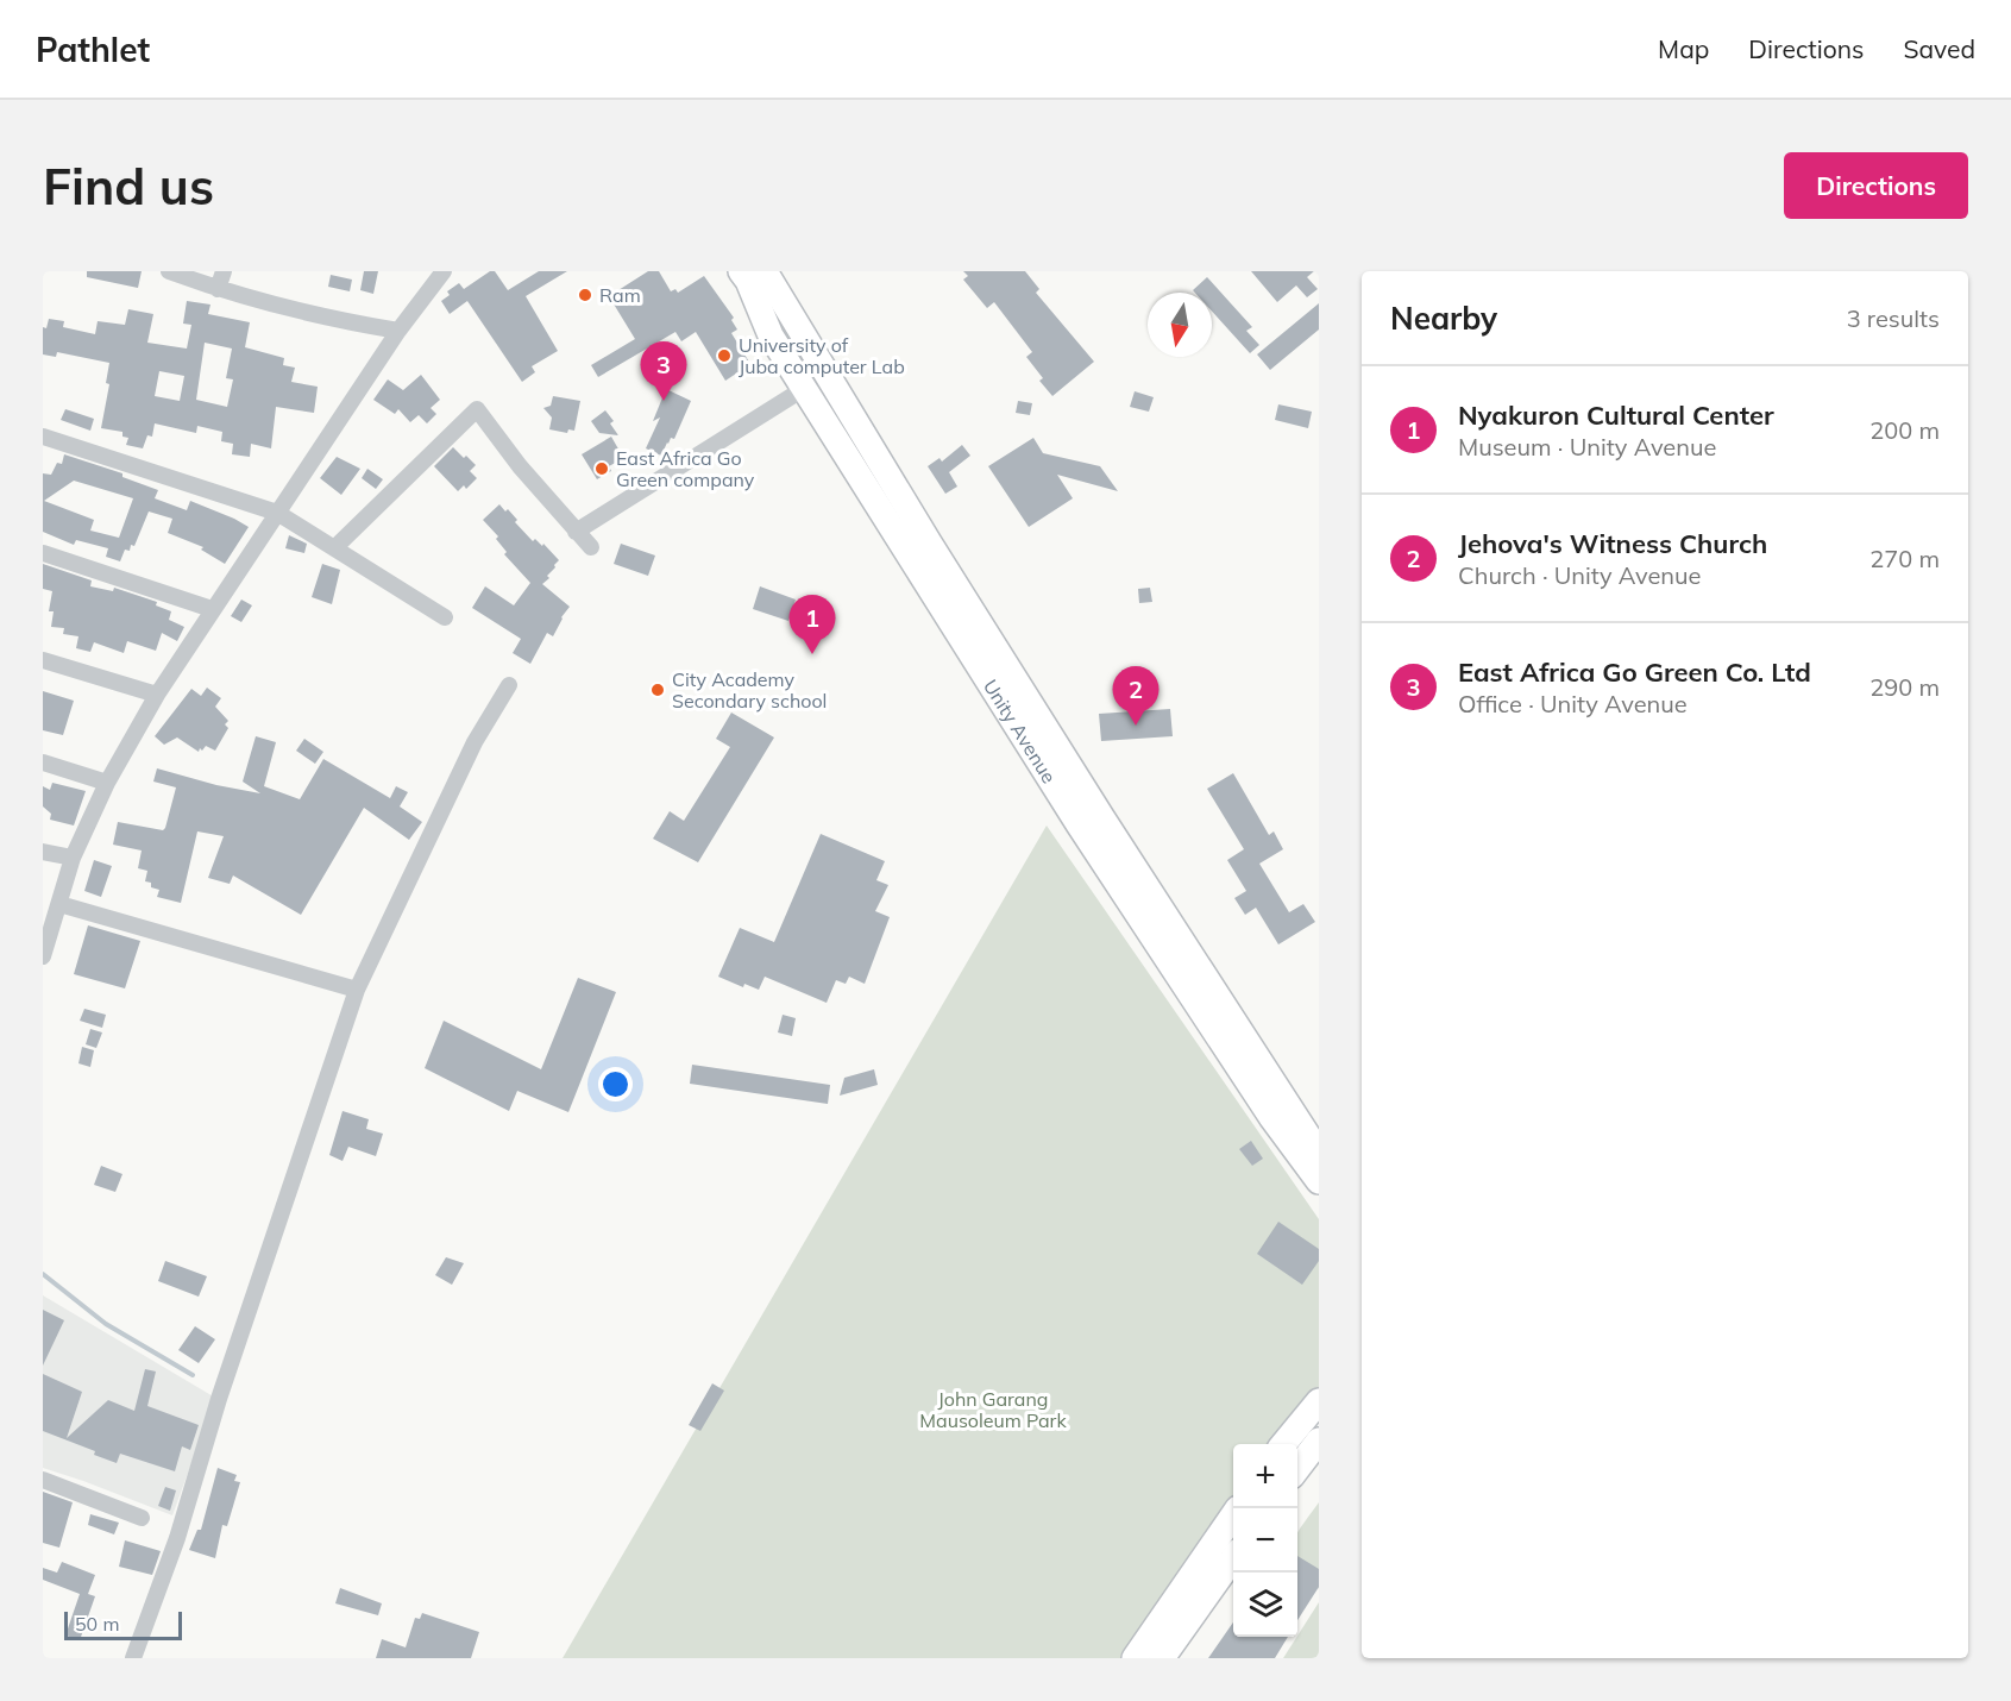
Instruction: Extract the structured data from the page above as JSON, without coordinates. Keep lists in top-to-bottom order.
{
  "streets": {
    "main road": ["Unity Avenue"]
  },
  "parks": ["John Garang Mausoleum Park"],
  "places": [
    "Ram",
    "University of Juba computer Lab",
    "East Africa Go Green company",
    "City Academy Secondary school"
  ],
  "scale_bar": "50 m",
  "north": "bottom",
  "page": {
    "header": "Pathlet",
    "nav": ["Map", "Directions", "Saved"],
    "buttons": "Directions",
    "title": "Find us",
    "heading": ["Nearby", "3 results"],
    "pins": ["3", "1", "2"],
    "list": [
      {
        "mark": "1",
        "name": "Nyakuron Cultural Center",
        "note": "Museum · Unity Avenue",
        "value": "200 m"
      },
      {
        "mark": "2",
        "name": "Jehova's Witness Church",
        "note": "Church · Unity Avenue",
        "value": "270 m"
      },
      {
        "mark": "3",
        "name": "East Africa Go Green Co. Ltd",
        "note": "Office · Unity Avenue",
        "value": "290 m"
      }
    ],
    "map_buttons": ["+", "−"],
    "scale": "50 m"
  }
}
